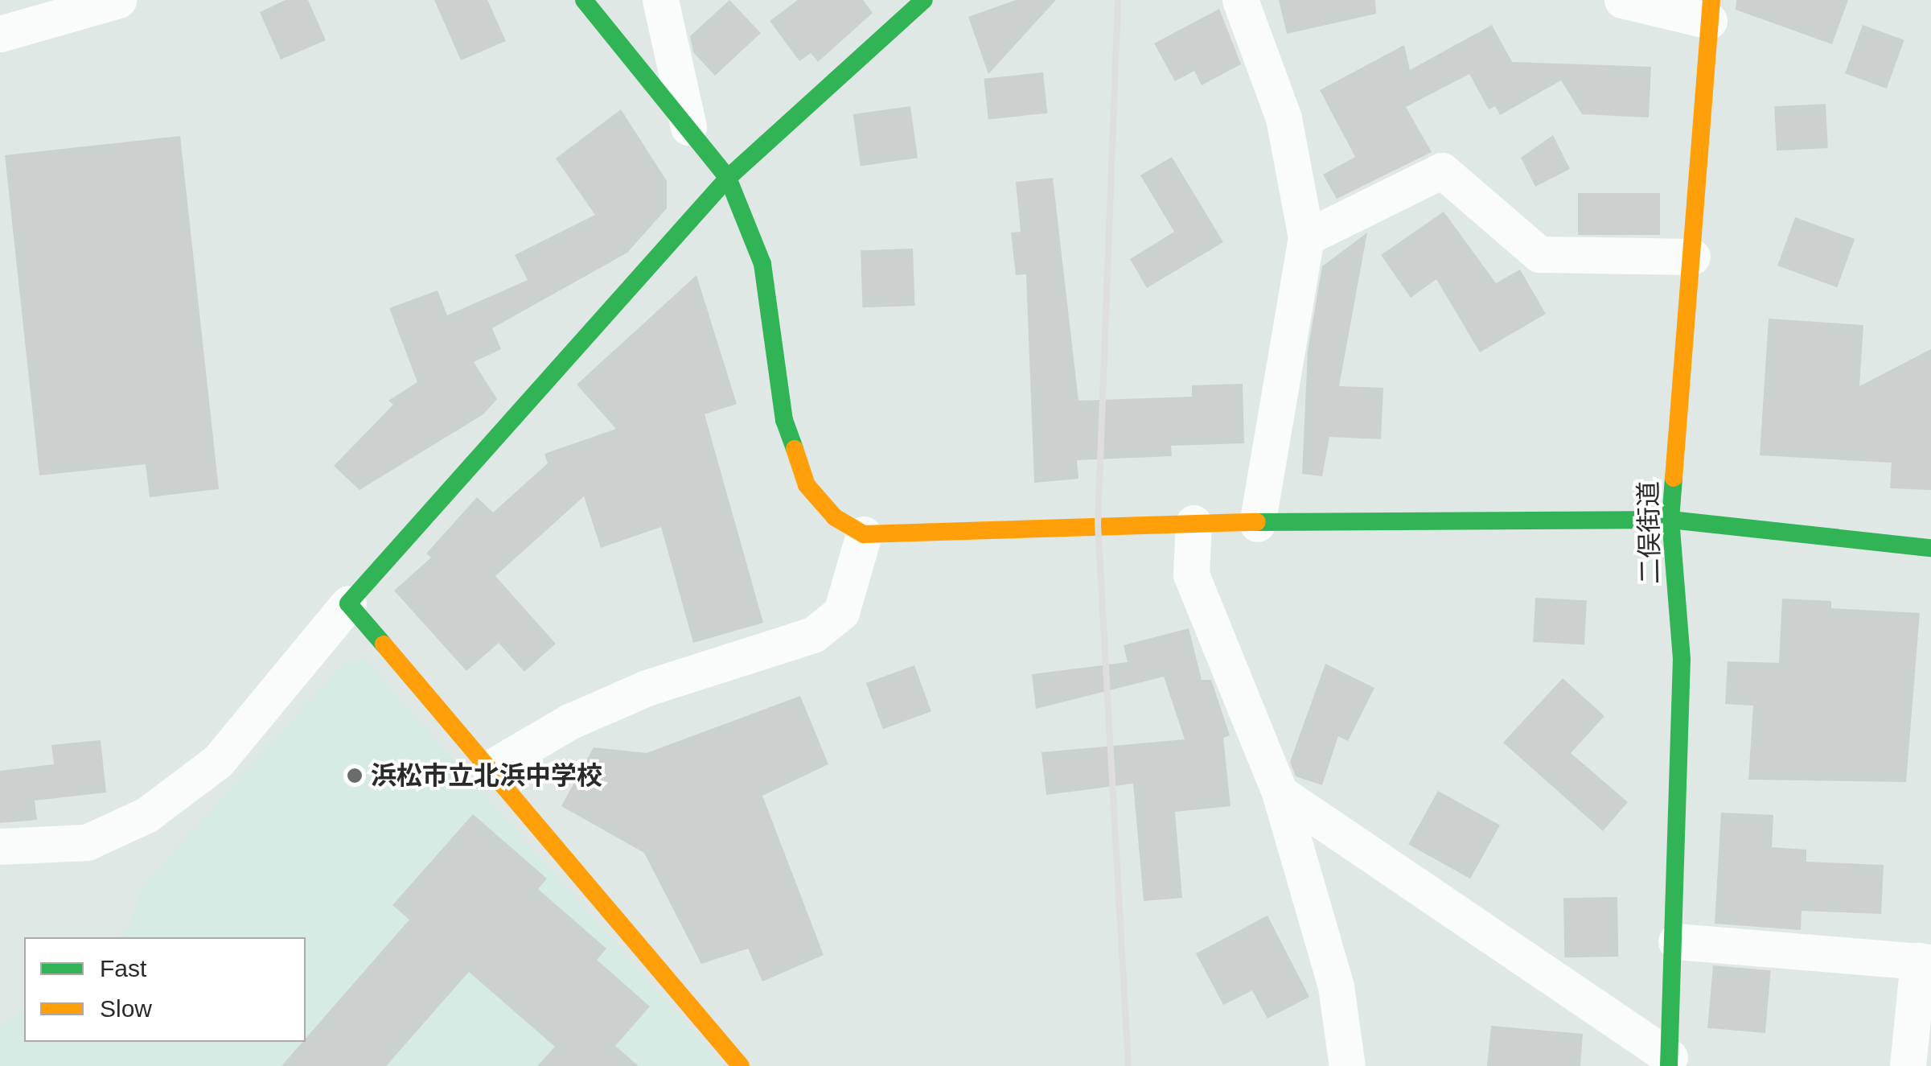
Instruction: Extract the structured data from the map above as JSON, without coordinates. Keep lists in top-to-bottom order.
{
  "streets": {
    "street": ["二俣街道"]
  },
  "places": ["浜松市立北浜中学校"],
  "legend": ["Fast", "Slow"]
}
